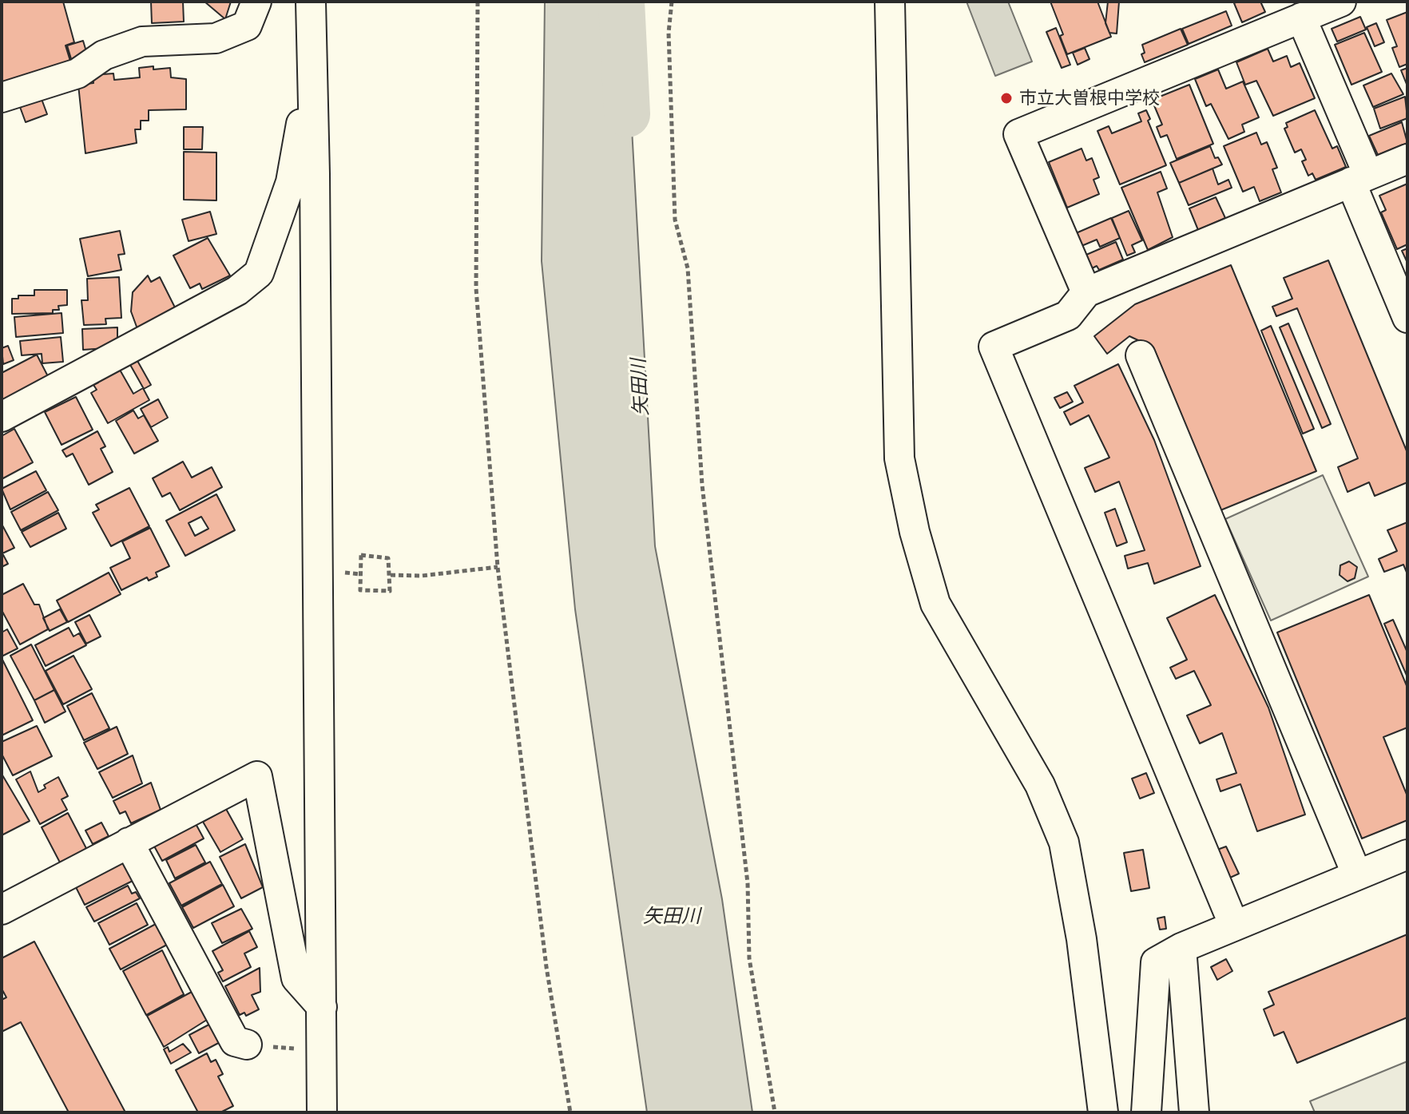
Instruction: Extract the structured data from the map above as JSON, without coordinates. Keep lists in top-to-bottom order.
{
  "water": ["矢田川"],
  "places": ["市立大曽根中学校"]
}
